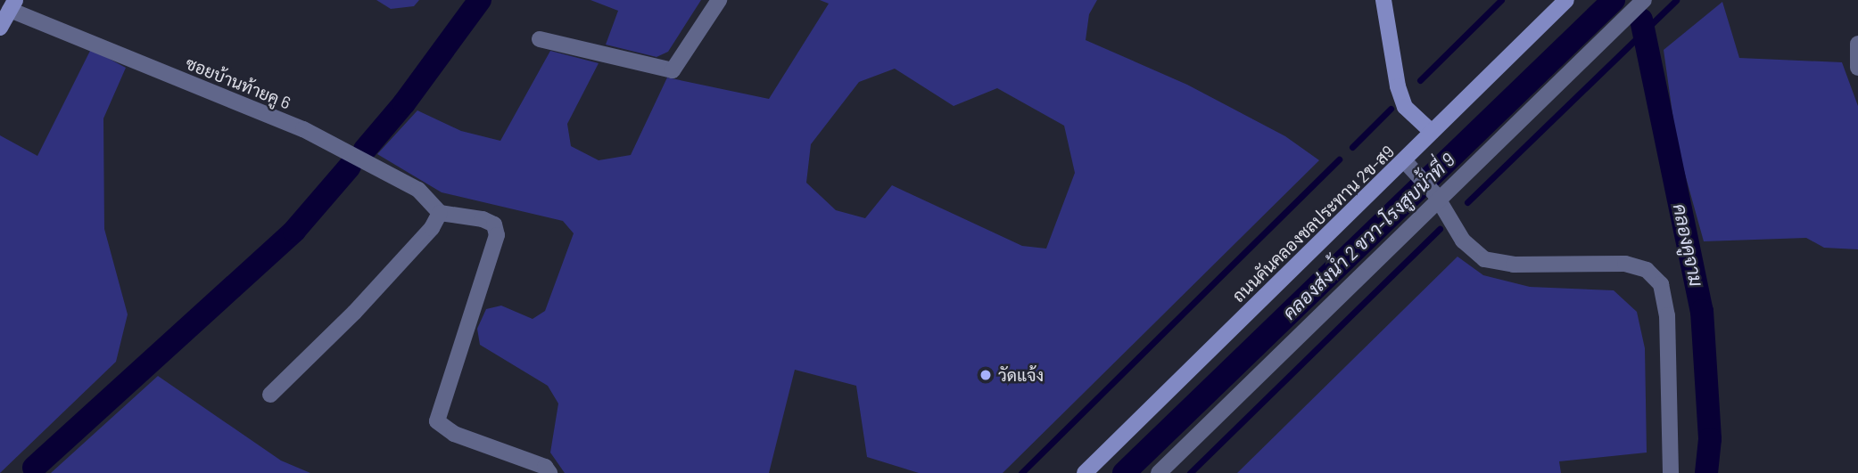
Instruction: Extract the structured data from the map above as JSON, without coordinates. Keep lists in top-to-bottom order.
{
  "streets": {
    "street": ["ซอยบ้านท้ายคู 6", "ถนนคันคลองชลประทาน 2ข-ส9"]
  },
  "water": ["คลองส่งน้ำ 2 ขวา-โรงสูบน้ำที่ 9", "คลองคูจาม"],
  "places": ["วัดแจ้ง"]
}
